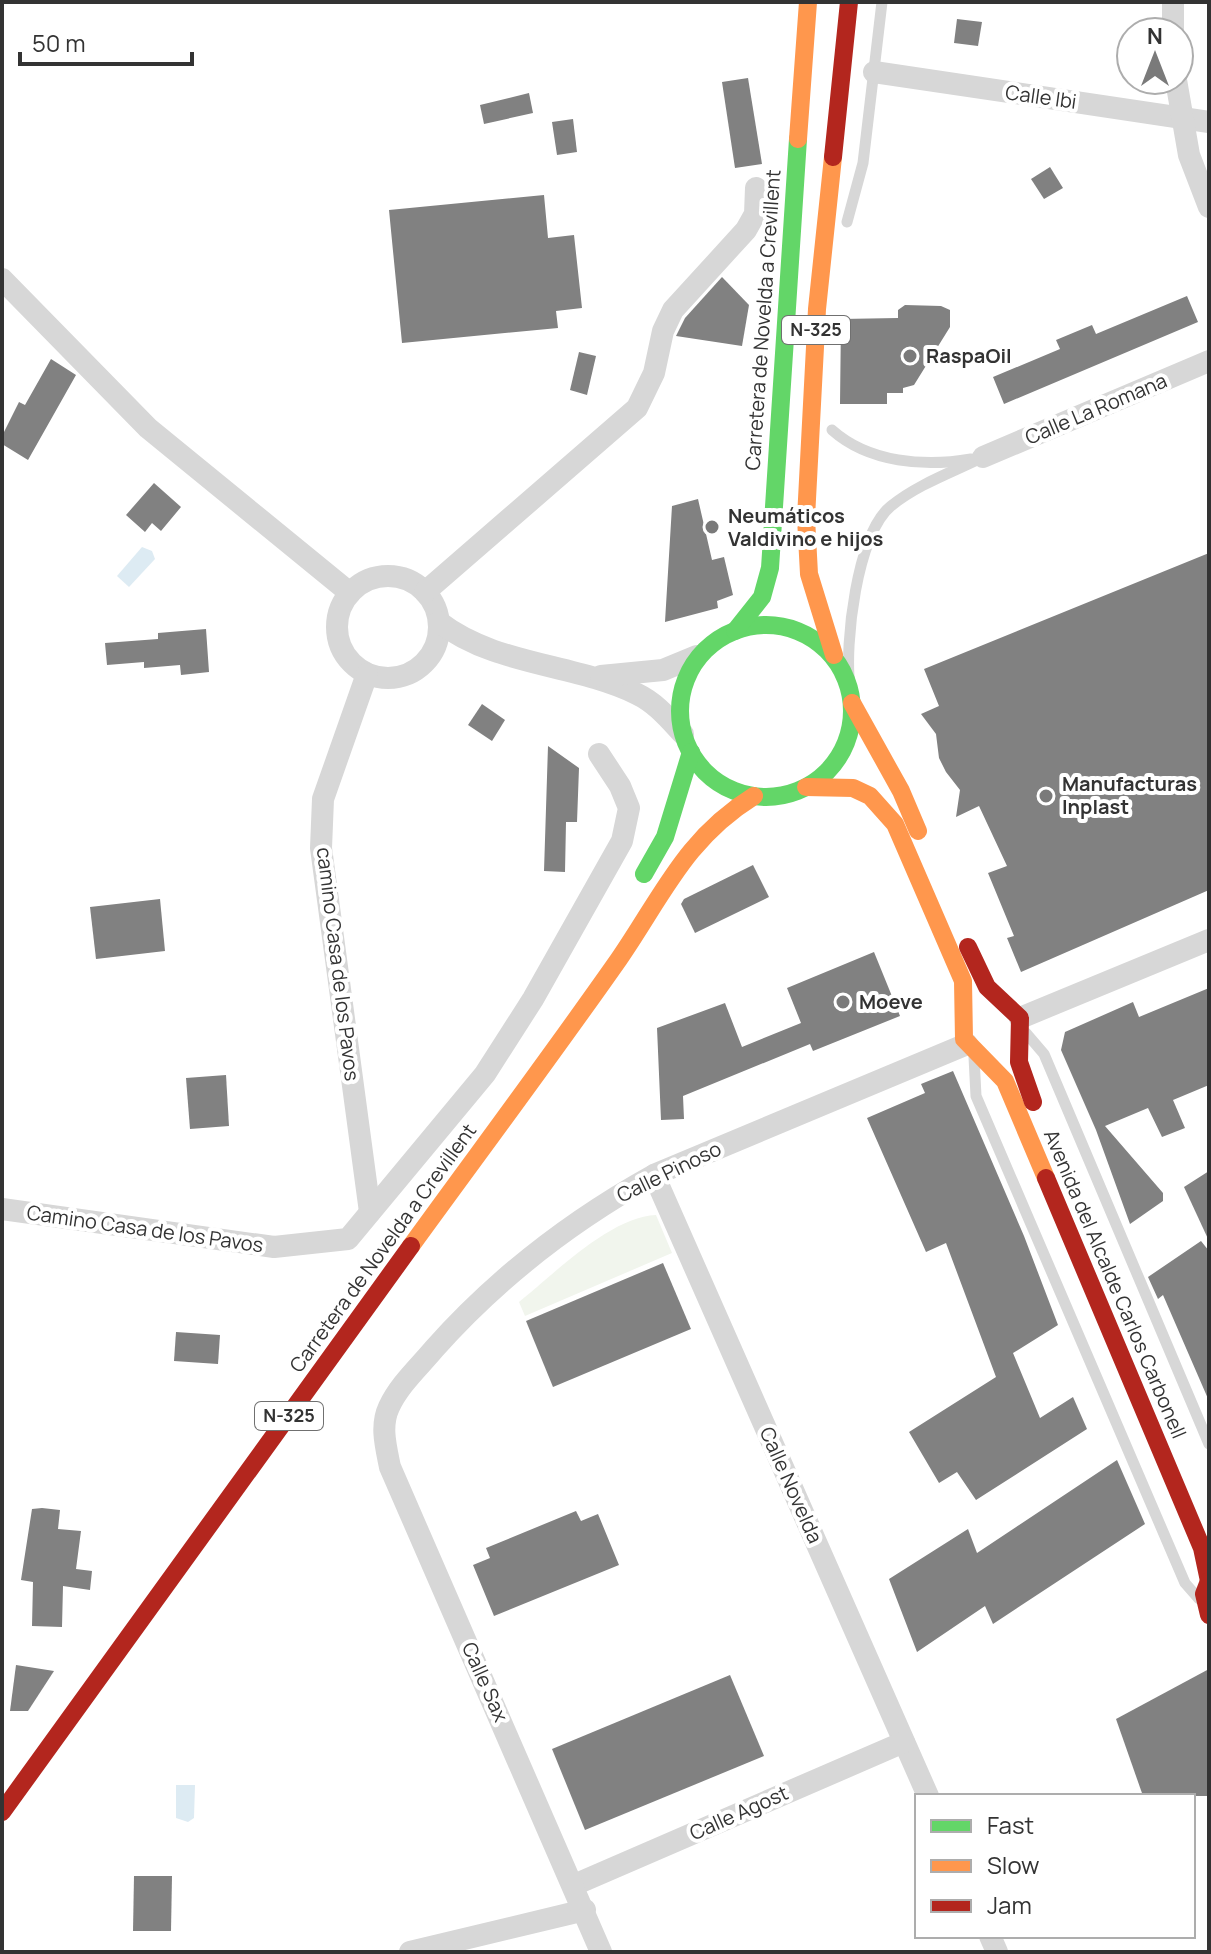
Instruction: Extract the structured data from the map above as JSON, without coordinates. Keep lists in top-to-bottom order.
{
  "streets": {
    "main road": ["Carretera de Novelda a Crevillent", "N-325", "Avenida del Alcalde Carlos Carbonell"],
    "street": [
      "Calle Ibi",
      "Calle La Romana",
      "camino Casa de los Pavos",
      "Calle Pinoso",
      "Camino Casa de los Pavos",
      "Calle Novelda",
      "Calle Sax",
      "Calle Agost"
    ]
  },
  "crossings": [
    ["Carretera de Novelda a Crevillent", "N-325"],
    ["camino Casa de los Pavos", "Camino Casa de los Pavos"],
    ["Calle Pinoso", "Avenida del Alcalde Carlos Carbonell"],
    ["Calle Pinoso", "Calle Novelda"],
    ["Calle Pinoso", "Calle Sax"],
    ["Calle Novelda", "Calle Agost"],
    ["Calle Sax", "Calle Agost"]
  ],
  "places": [
    "RaspaOil",
    "Neumáticos Valdivino e hijos",
    "Manufacturas Inplast",
    "Moeve"
  ],
  "legend": ["Fast", "Slow", "Jam"],
  "scale_bar": "50 m",
  "north": "top"
}
